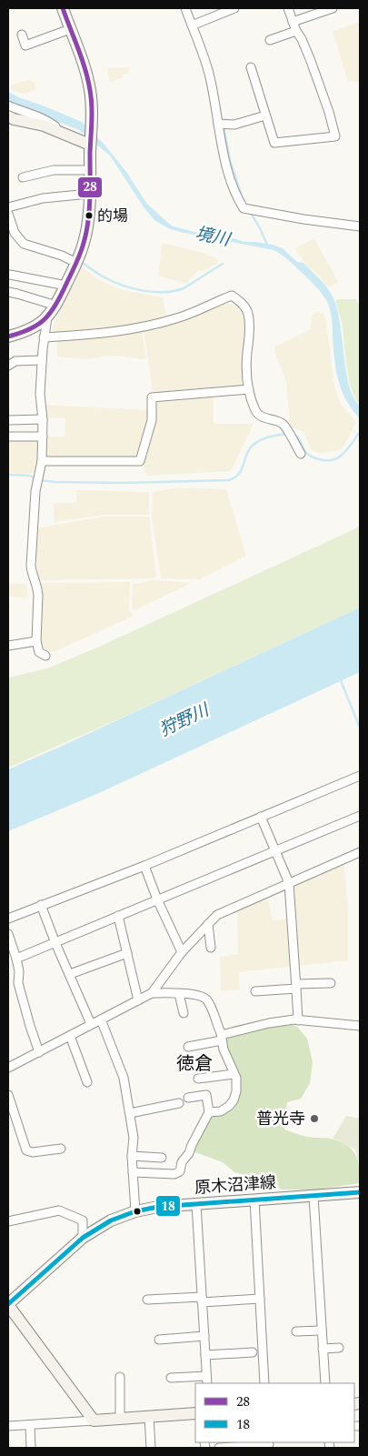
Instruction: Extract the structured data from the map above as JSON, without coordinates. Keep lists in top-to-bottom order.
{
  "streets": {
    "main road": ["原木沼津線"]
  },
  "districts": ["徳倉"],
  "water": ["境川", "狩野川"],
  "places": ["的場", "普光寺"],
  "lines": ["transit line 28", "transit line 18"],
  "legend": ["28", "18"]
}
